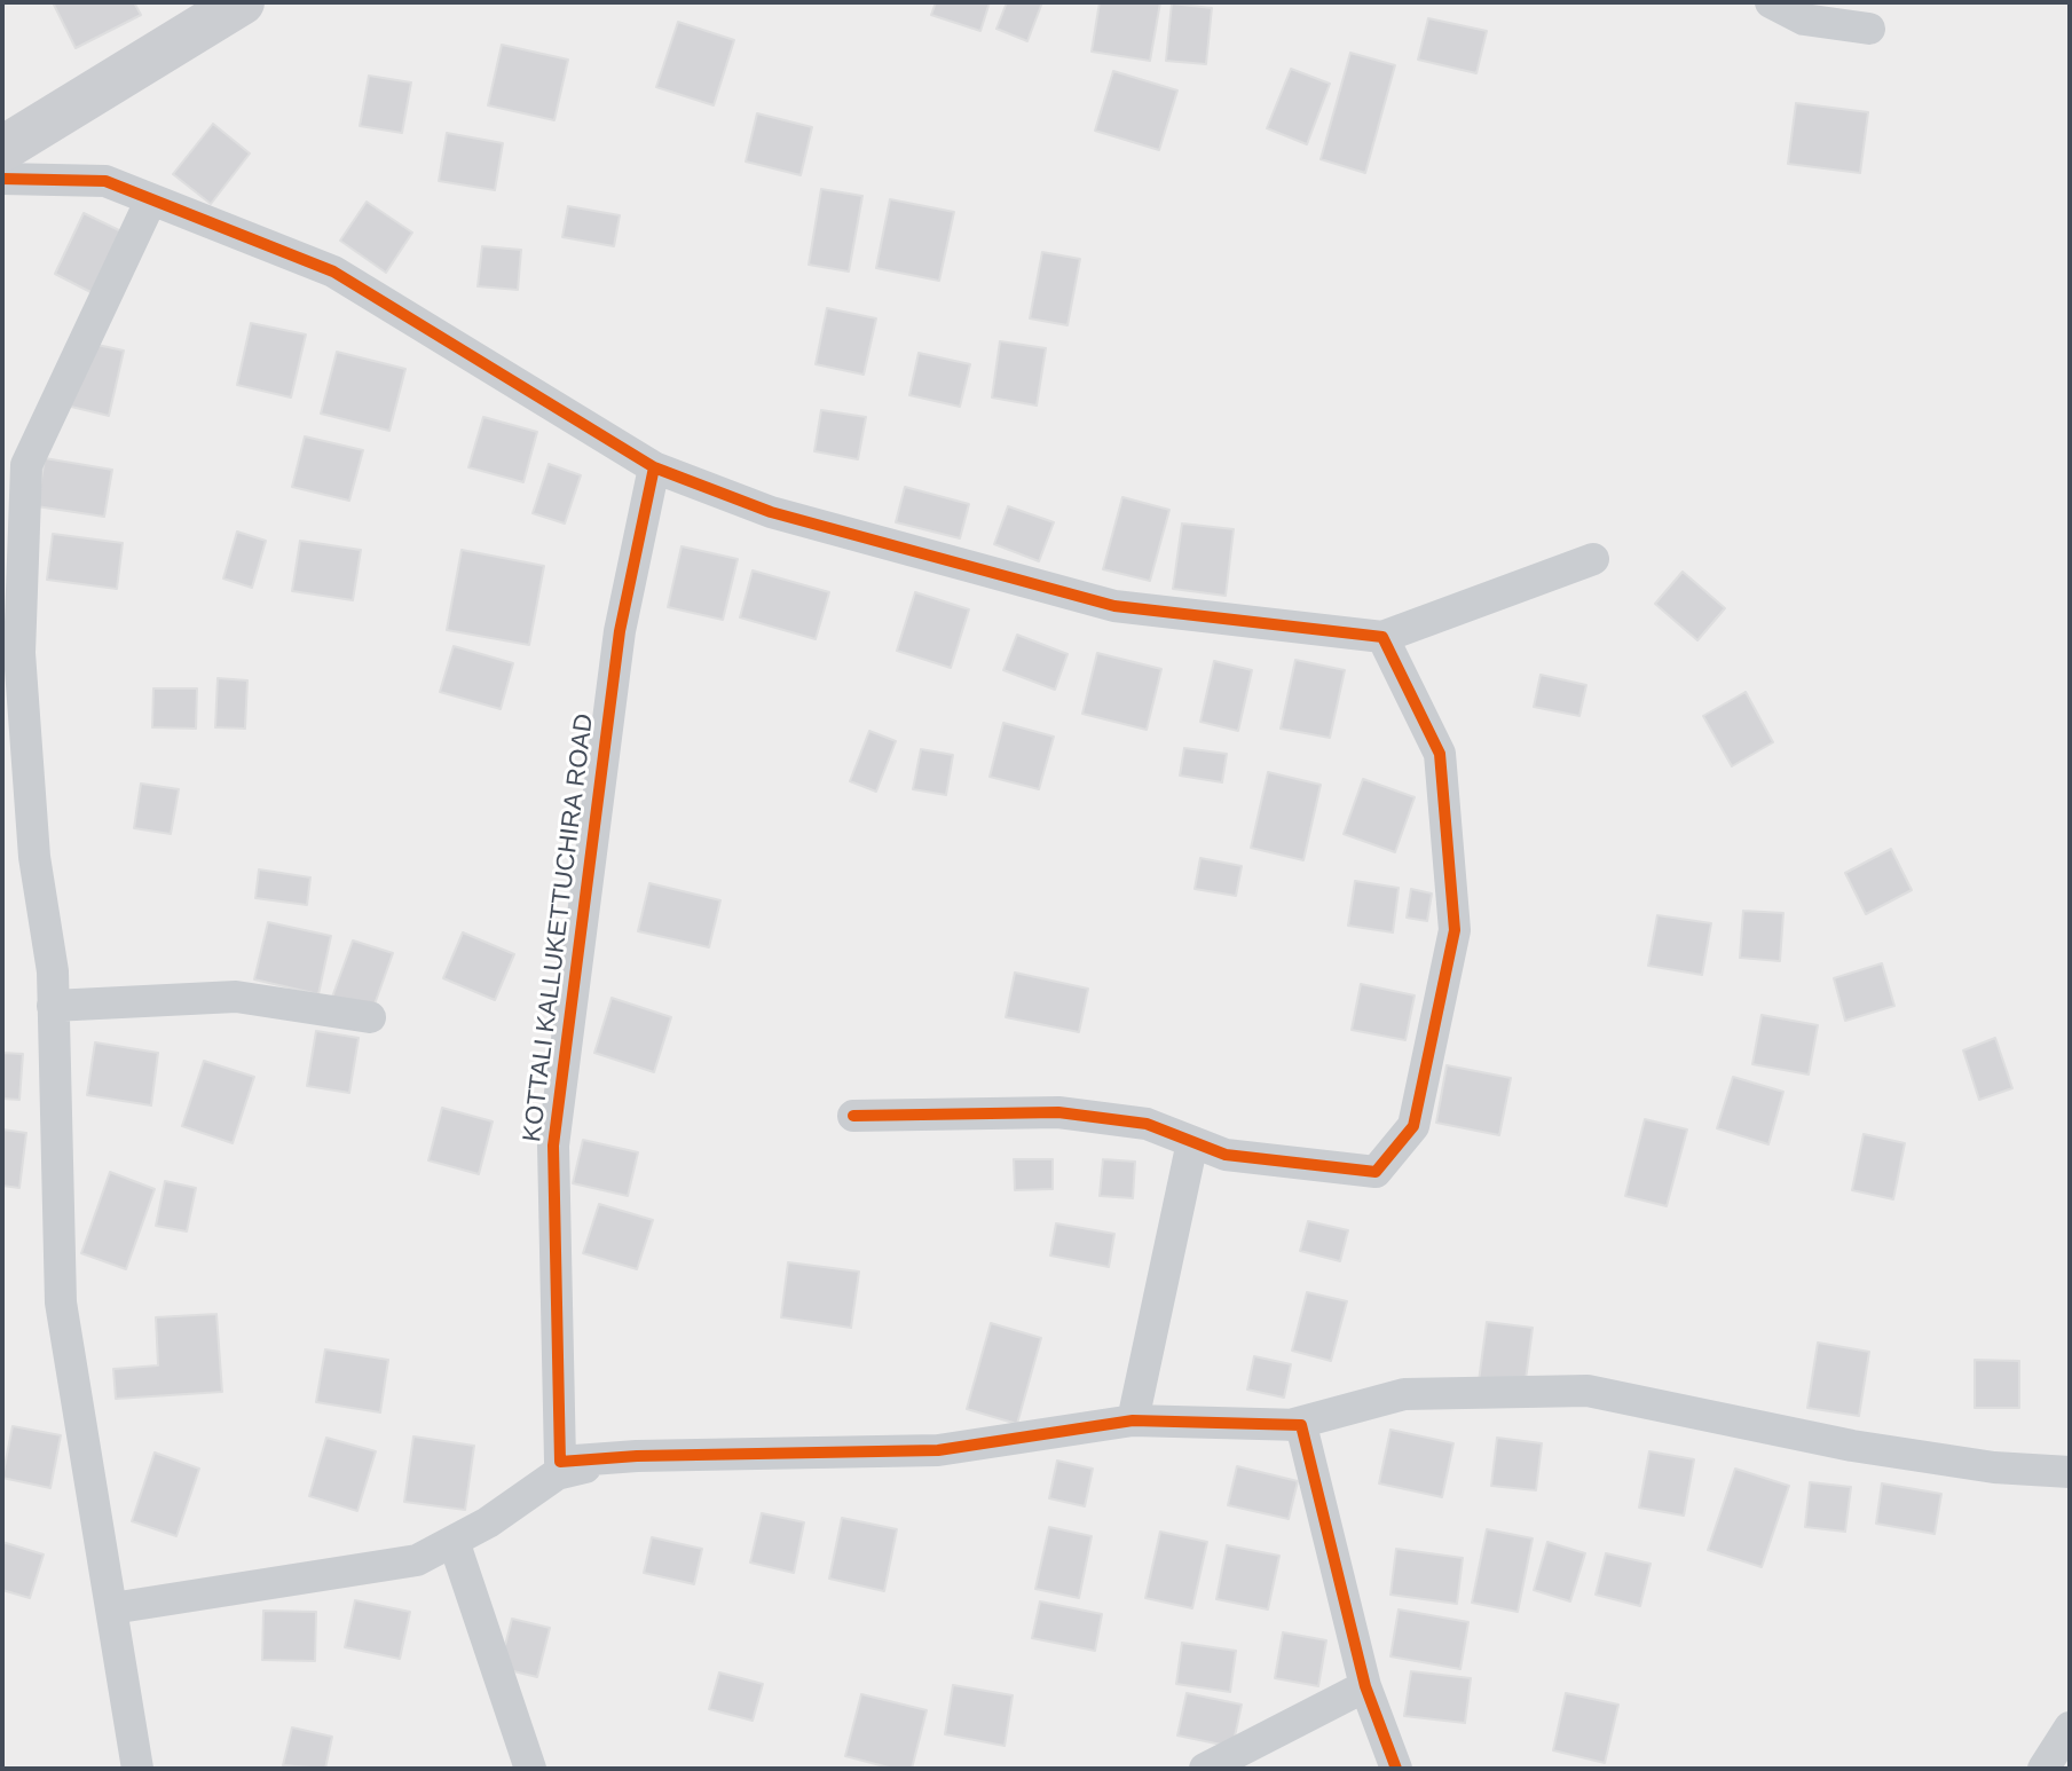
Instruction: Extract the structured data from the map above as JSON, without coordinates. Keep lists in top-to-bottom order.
{
  "streets": {
    "street": ["KOTTALI KALLUKETTUCHIRA ROAD"]
  }
}
